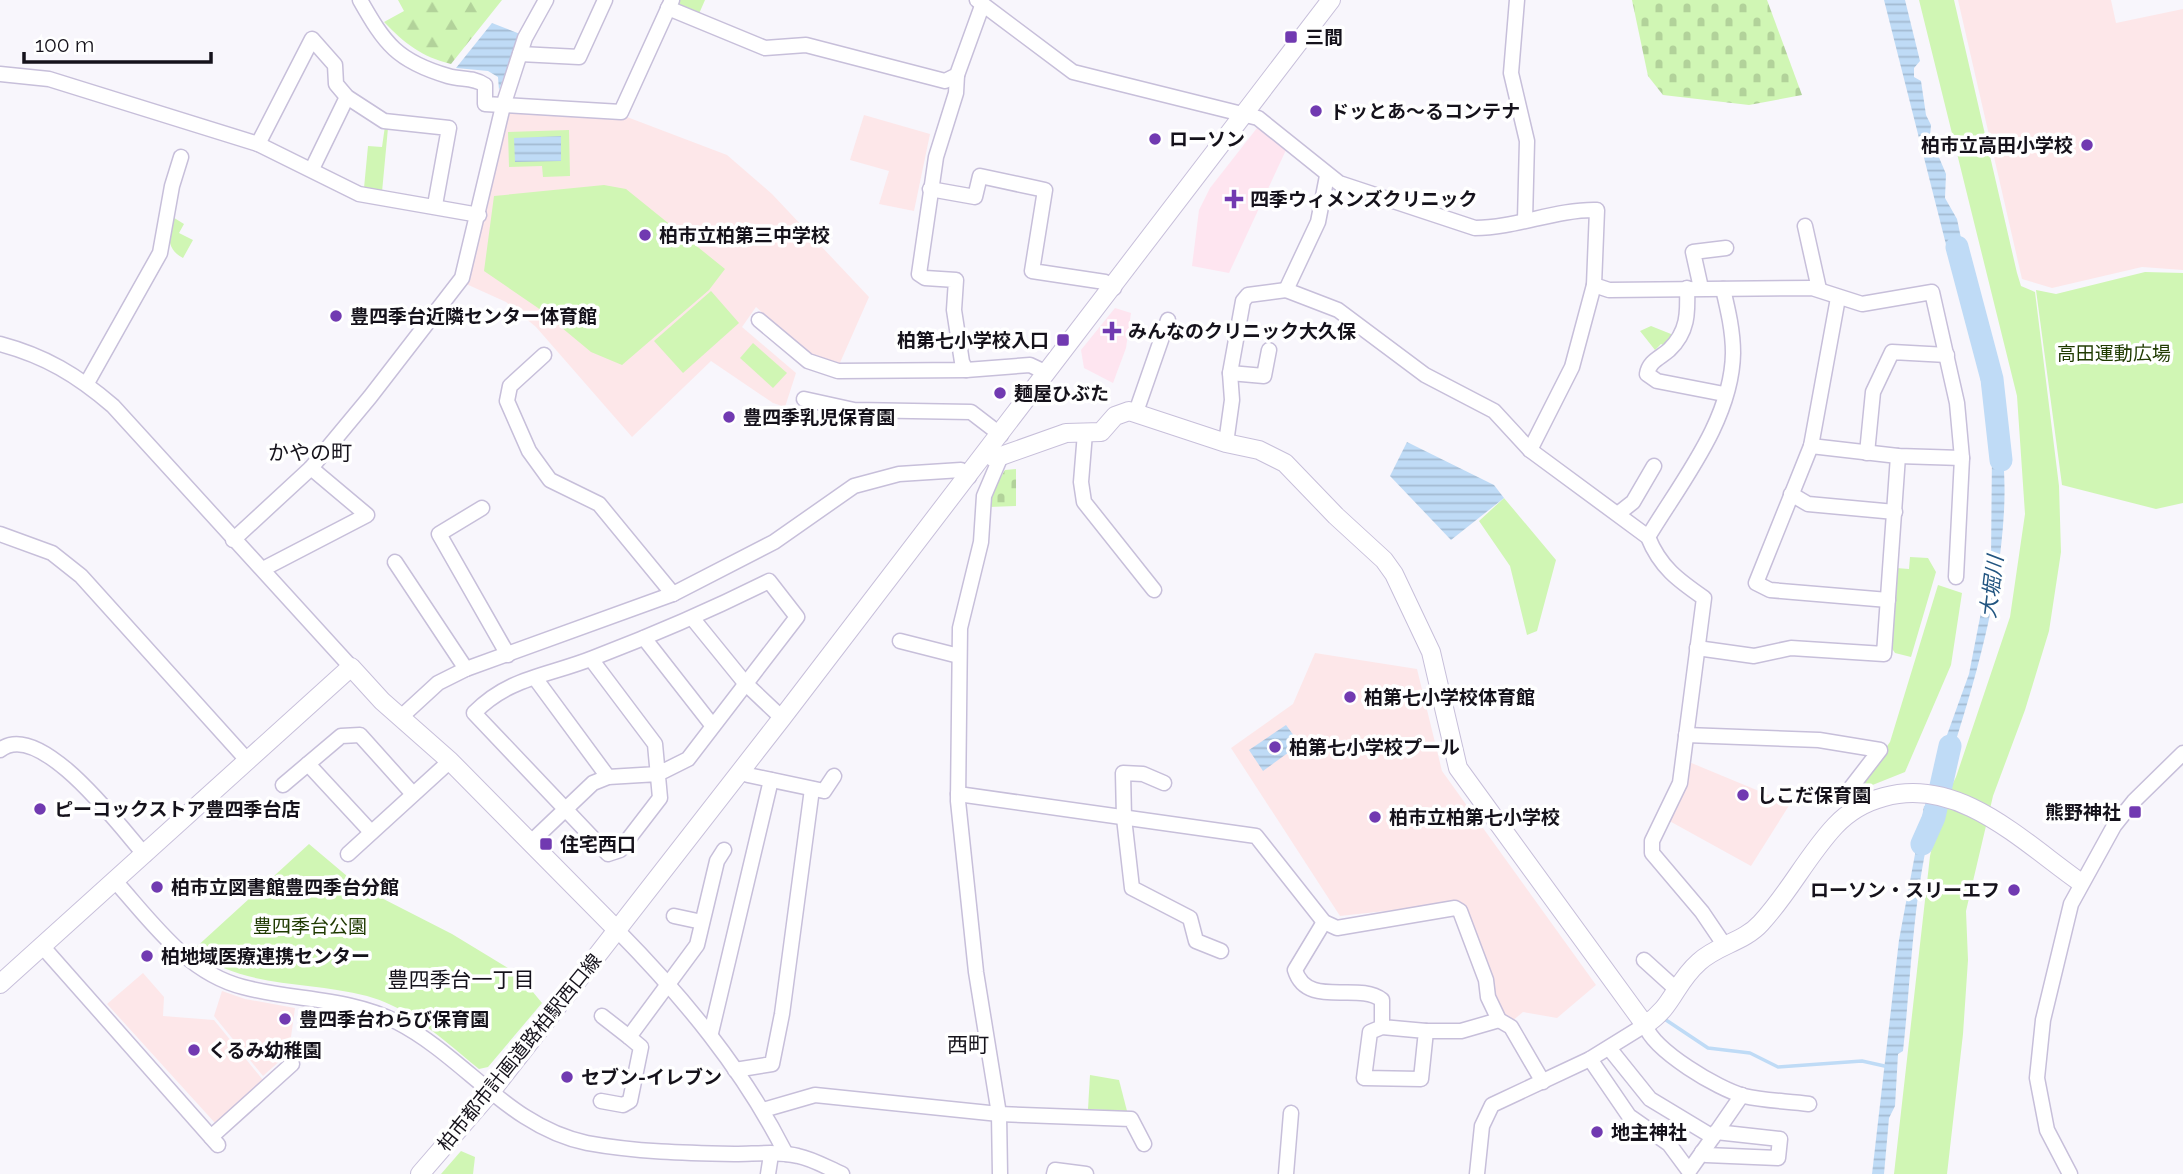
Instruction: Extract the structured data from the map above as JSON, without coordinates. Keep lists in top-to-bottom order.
{
  "streets": {
    "street": ["柏市都市計画道路柏駅西口線"]
  },
  "districts": ["かやの町", "豊四季台一丁目", "西町"],
  "water": ["大堀川"],
  "parks": ["高田運動広場", "豊四季台公園"],
  "places": {
    "transit": [
      "三間",
      "柏第七小学校入口",
      "熊野神社",
      "住宅西口"
    ],
    "other": [
      "ドッとあ〜るコンテナ",
      "ローソン",
      "柏市立高田小学校",
      "柏市立柏第三中学校",
      "豊四季台近隣センター体育館",
      "麺屋ひぶた",
      "豊四季乳児保育園",
      "柏第七小学校体育館",
      "柏第七小学校プール",
      "しこだ保育園",
      "ピーコックストア豊四季台店",
      "柏市立柏第七小学校",
      "柏市立図書館豊四季台分館",
      "ローソン・スリーエフ",
      "柏地域医療連携センター",
      "豊四季台わらび保育園",
      "くるみ幼稚園",
      "セブン-イレブン",
      "地主神社"
    ],
    "health": ["四季ウィメンズクリニック", "みんなのクリニック大久保"]
  },
  "scale_bar": "100 m"
}
